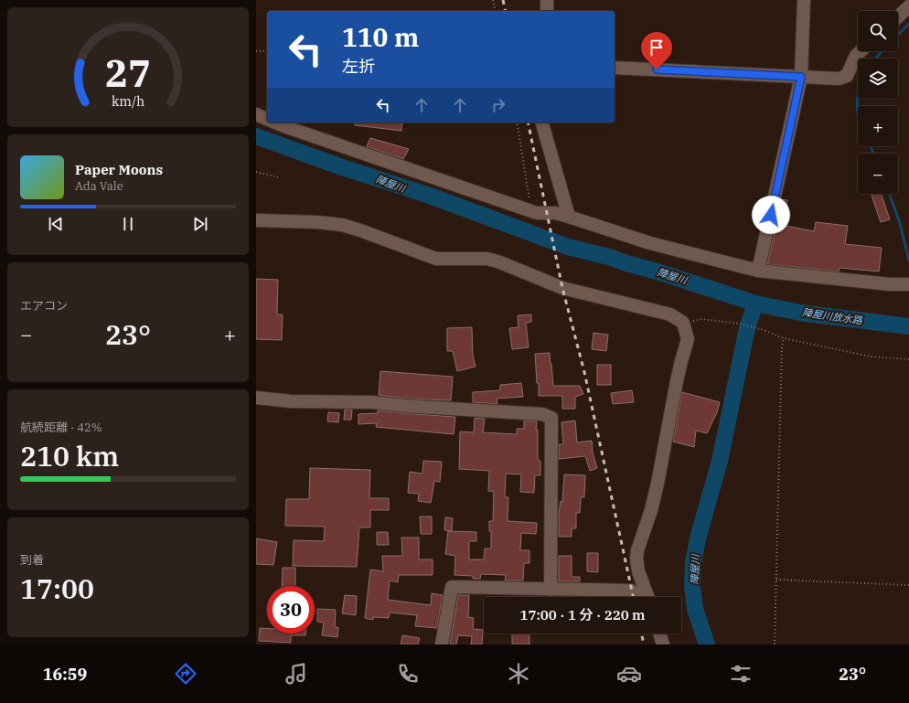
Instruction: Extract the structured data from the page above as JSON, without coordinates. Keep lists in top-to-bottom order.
{
  "water": ["陣屋川", "陣屋川放水路"],
  "page": {
    "map_buttons": ["+", "−"],
    "turn": ["110 m", "左折"],
    "song": ["Paper Moons", "Ada Vale"],
    "tile": [
      "エアコン",
      ["航続距離 · 42%", "210 km"],
      ["到着", "17:00"]
    ],
    "heat": ["−", "23°", "+"],
    "limit": "30",
    "trip": "17:00 · 1 分 · 220 m",
    "tabs": ["16:59", "23°"],
    "gauge": ["27", "km/h"]
  }
}
